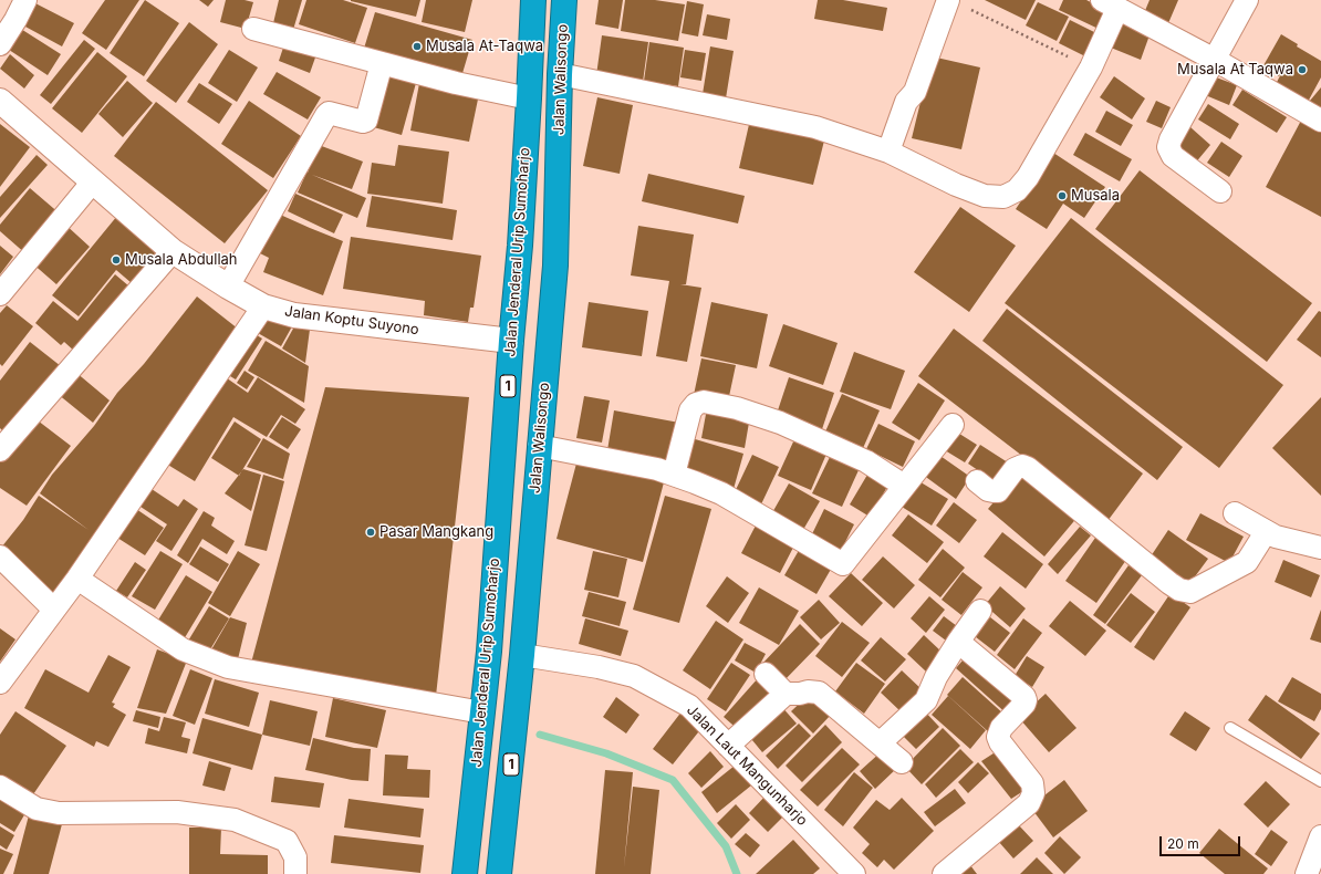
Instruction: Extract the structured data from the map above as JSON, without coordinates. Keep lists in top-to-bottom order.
{
  "streets": {
    "highway": ["Jalan Walisongo", "Jalan Jenderal Urip Sumoharjo", "1"],
    "main road": ["Jalan Koptu Suyono"],
    "street": ["Jalan Laut Mangunharjo"]
  },
  "crossings": [
    ["Jalan Walisongo", "Jalan Laut Mangunharjo"],
    ["Jalan Jenderal Urip Sumoharjo", "Jalan Koptu Suyono"]
  ],
  "places": [
    "Musala At-Taqwa",
    "Musala At Taqwa",
    "Musala",
    "Musala Abdullah",
    "Pasar Mangkang"
  ],
  "scale_bar": "20 m"
}
